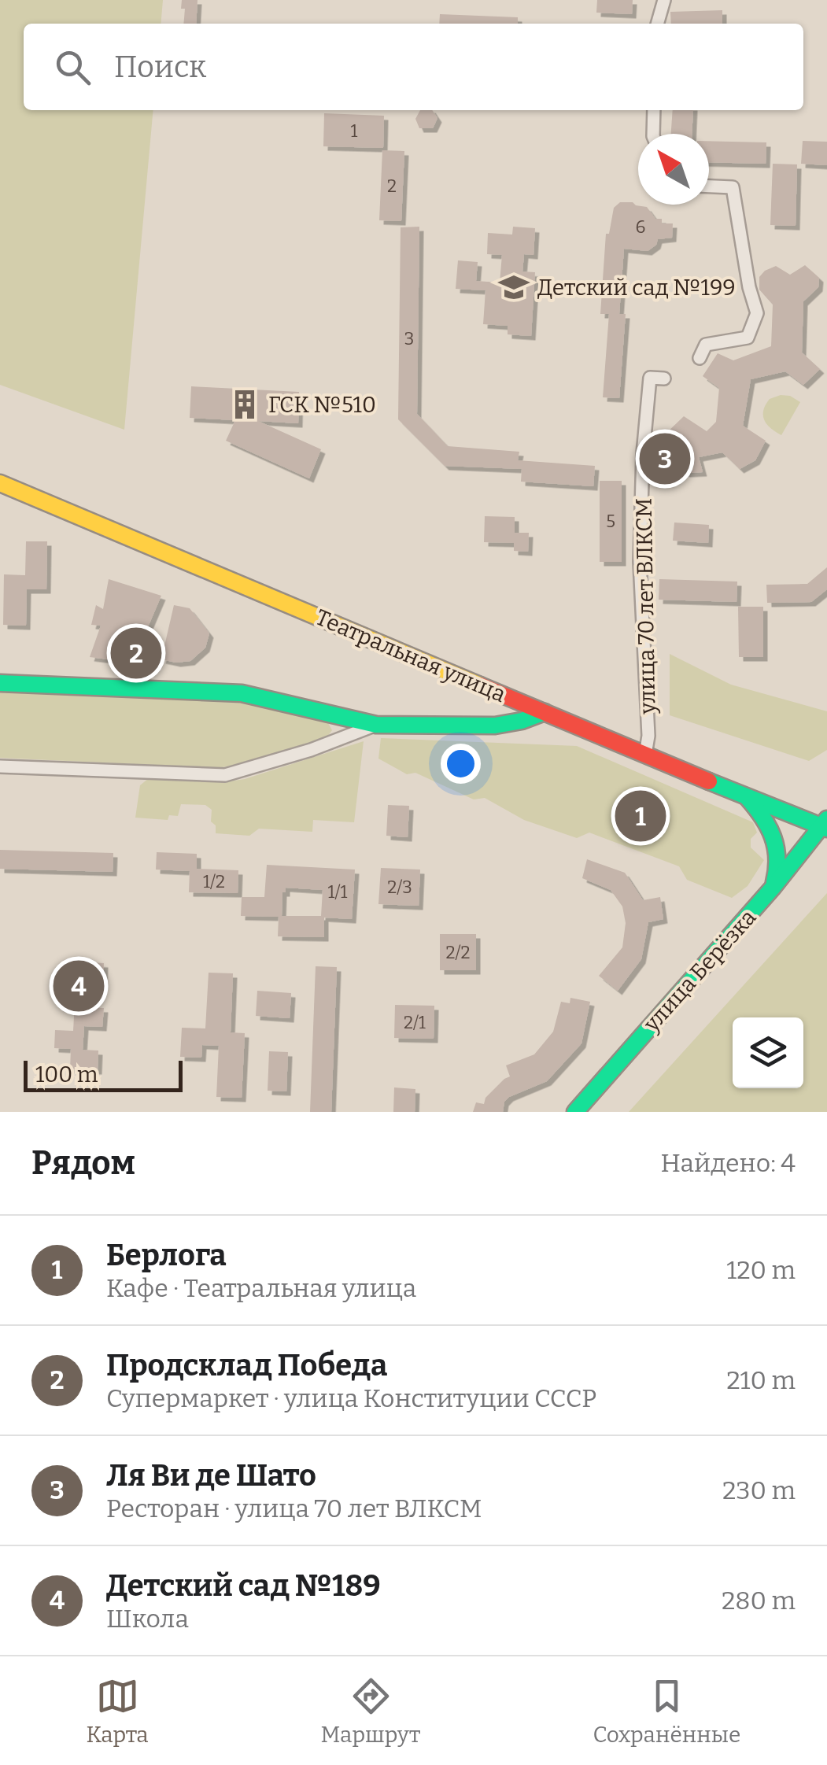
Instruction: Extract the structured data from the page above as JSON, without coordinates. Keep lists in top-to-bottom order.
{
  "streets": {
    "main road": ["Театральная улица", "улица Берёзка"],
    "street": ["улица 70 лет ВЛКСМ"]
  },
  "crossings": [
    ["улица 70 лет ВЛКСМ", "Театральная улица"],
    ["Театральная улица", "улица Берёзка"]
  ],
  "places": {
    "school or university": ["Детский сад №199"],
    "building": ["ГСК №510"]
  },
  "house_numbers": [
    "1",
    "2",
    "6",
    "3",
    "5",
    "1/2",
    "2/3",
    "1/1",
    "2/2",
    "2/1"
  ],
  "scale_bar": "100 m",
  "north": "top left",
  "page": {
    "search": "Поиск",
    "pins": [
      "3",
      "2",
      "1",
      "4"
    ],
    "scale": "100 m",
    "heading": ["Рядом", "Найдено: 4"],
    "list": [
      {
        "mark": "1",
        "name": "Берлога",
        "note": "Кафе · Театральная улица",
        "value": "120 m"
      },
      {
        "mark": "2",
        "name": "Продсклад Победа",
        "note": "Супермаркет · улица Конституции СССР",
        "value": "210 m"
      },
      {
        "mark": "3",
        "name": "Ля Ви де Шато",
        "note": "Ресторан · улица 70 лет ВЛКСМ",
        "value": "230 m"
      },
      {
        "mark": "4",
        "name": "Детский сад №189",
        "note": "Школа",
        "value": "280 m"
      }
    ],
    "nav": ["Карта", "Маршрут", "Сохранённые"]
  }
}
